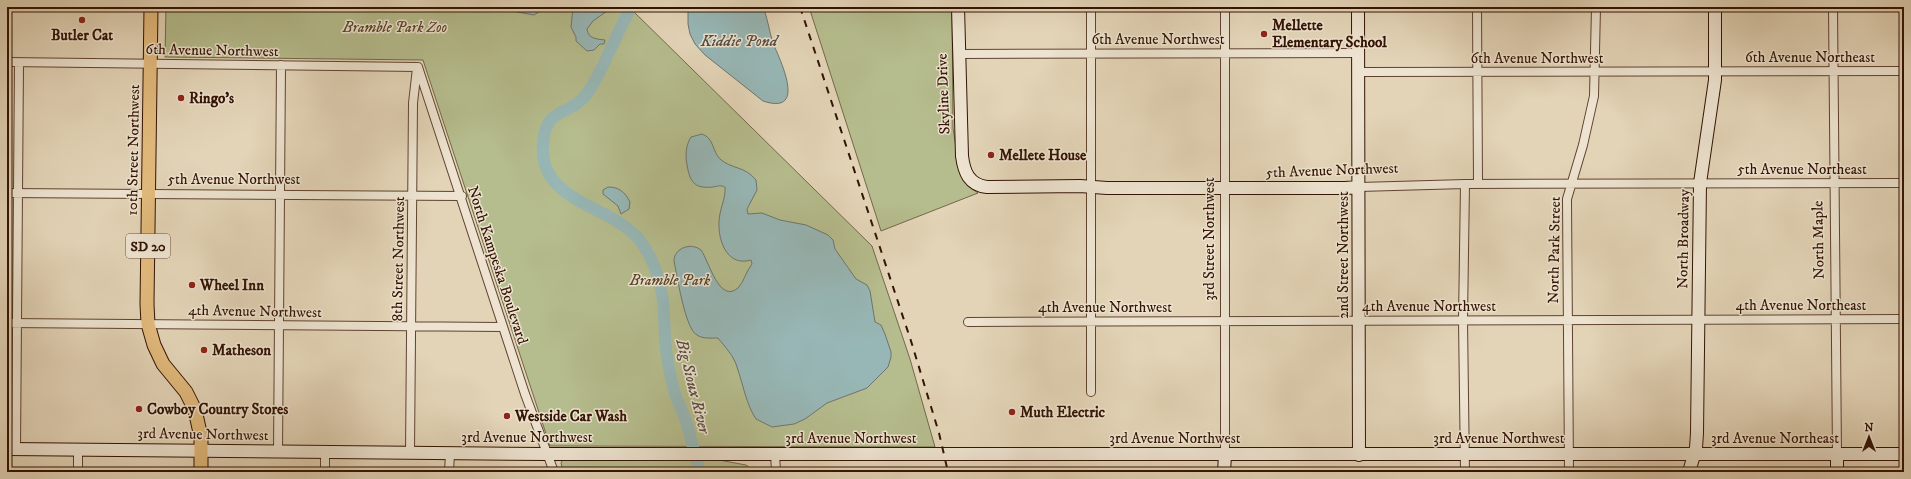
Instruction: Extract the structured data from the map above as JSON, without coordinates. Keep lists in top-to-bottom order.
{
  "streets": {
    "main road": ["10th Street Northwest", "SD 20"],
    "street": [
      "6th Avenue Northwest",
      "6th Avenue Northeast",
      "Skyline Drive",
      "5th Avenue Northeast",
      "5th Avenue Northwest",
      "3rd Street Northwest",
      "North Broadway",
      "North Maple",
      "North Park Street",
      "2nd Street Northwest",
      "8th Street Northwest",
      "North Kampeska Boulevard",
      "4th Avenue Northeast",
      "4th Avenue Northwest",
      "3rd Avenue Northwest",
      "3rd Avenue Northeast"
    ]
  },
  "crossings": [
    ["6th Avenue Northwest", "6th Avenue Northeast"],
    ["6th Avenue Northwest", "Skyline Drive"],
    ["6th Avenue Northwest", "10th Street Northwest"],
    ["6th Avenue Northwest", "3rd Street Northwest"],
    ["6th Avenue Northwest", "North Broadway"],
    ["6th Avenue Northwest", "North Park Street"],
    ["6th Avenue Northwest", "2nd Street Northwest"],
    ["6th Avenue Northwest", "8th Street Northwest"],
    ["6th Avenue Northwest", "North Kampeska Boulevard"],
    ["6th Avenue Northeast", "North Broadway"],
    ["6th Avenue Northeast", "North Maple"],
    ["Skyline Drive", "5th Avenue Northwest"],
    ["10th Street Northwest", "5th Avenue Northwest"],
    ["10th Street Northwest", "4th Avenue Northwest"],
    ["10th Street Northwest", "3rd Avenue Northwest"],
    ["5th Avenue Northeast", "5th Avenue Northwest"],
    ["5th Avenue Northeast", "North Broadway"],
    ["5th Avenue Northeast", "North Maple"],
    ["5th Avenue Northwest", "3rd Street Northwest"],
    ["5th Avenue Northwest", "North Broadway"],
    ["5th Avenue Northwest", "North Park Street"],
    ["5th Avenue Northwest", "2nd Street Northwest"],
    ["5th Avenue Northwest", "8th Street Northwest"],
    ["5th Avenue Northwest", "North Kampeska Boulevard"],
    ["3rd Street Northwest", "4th Avenue Northwest"],
    ["3rd Street Northwest", "3rd Avenue Northwest"],
    ["North Broadway", "4th Avenue Northeast"],
    ["North Broadway", "4th Avenue Northwest"],
    ["North Broadway", "3rd Avenue Northwest"],
    ["North Broadway", "3rd Avenue Northeast"],
    ["North Maple", "4th Avenue Northeast"],
    ["North Maple", "3rd Avenue Northeast"],
    ["North Park Street", "4th Avenue Northwest"],
    ["North Park Street", "3rd Avenue Northwest"],
    ["2nd Street Northwest", "4th Avenue Northwest"],
    ["2nd Street Northwest", "3rd Avenue Northwest"],
    ["8th Street Northwest", "North Kampeska Boulevard"],
    ["8th Street Northwest", "4th Avenue Northwest"],
    ["8th Street Northwest", "3rd Avenue Northwest"],
    ["North Kampeska Boulevard", "4th Avenue Northwest"],
    ["North Kampeska Boulevard", "3rd Avenue Northwest"],
    ["4th Avenue Northeast", "4th Avenue Northwest"],
    ["3rd Avenue Northwest", "3rd Avenue Northeast"]
  ],
  "water": ["Kiddie Pond", "Big Sioux River"],
  "parks": ["Bramble Park Zoo", "Bramble Park"],
  "places": [
    "Butler Cat",
    "Mellette Elementary School",
    "Ringo's",
    "Mellete House",
    "Wheel Inn",
    "Matheson",
    "Cowboy Country Stores",
    "Muth Electric",
    "Westside Car Wash"
  ],
  "north": "top"
}
